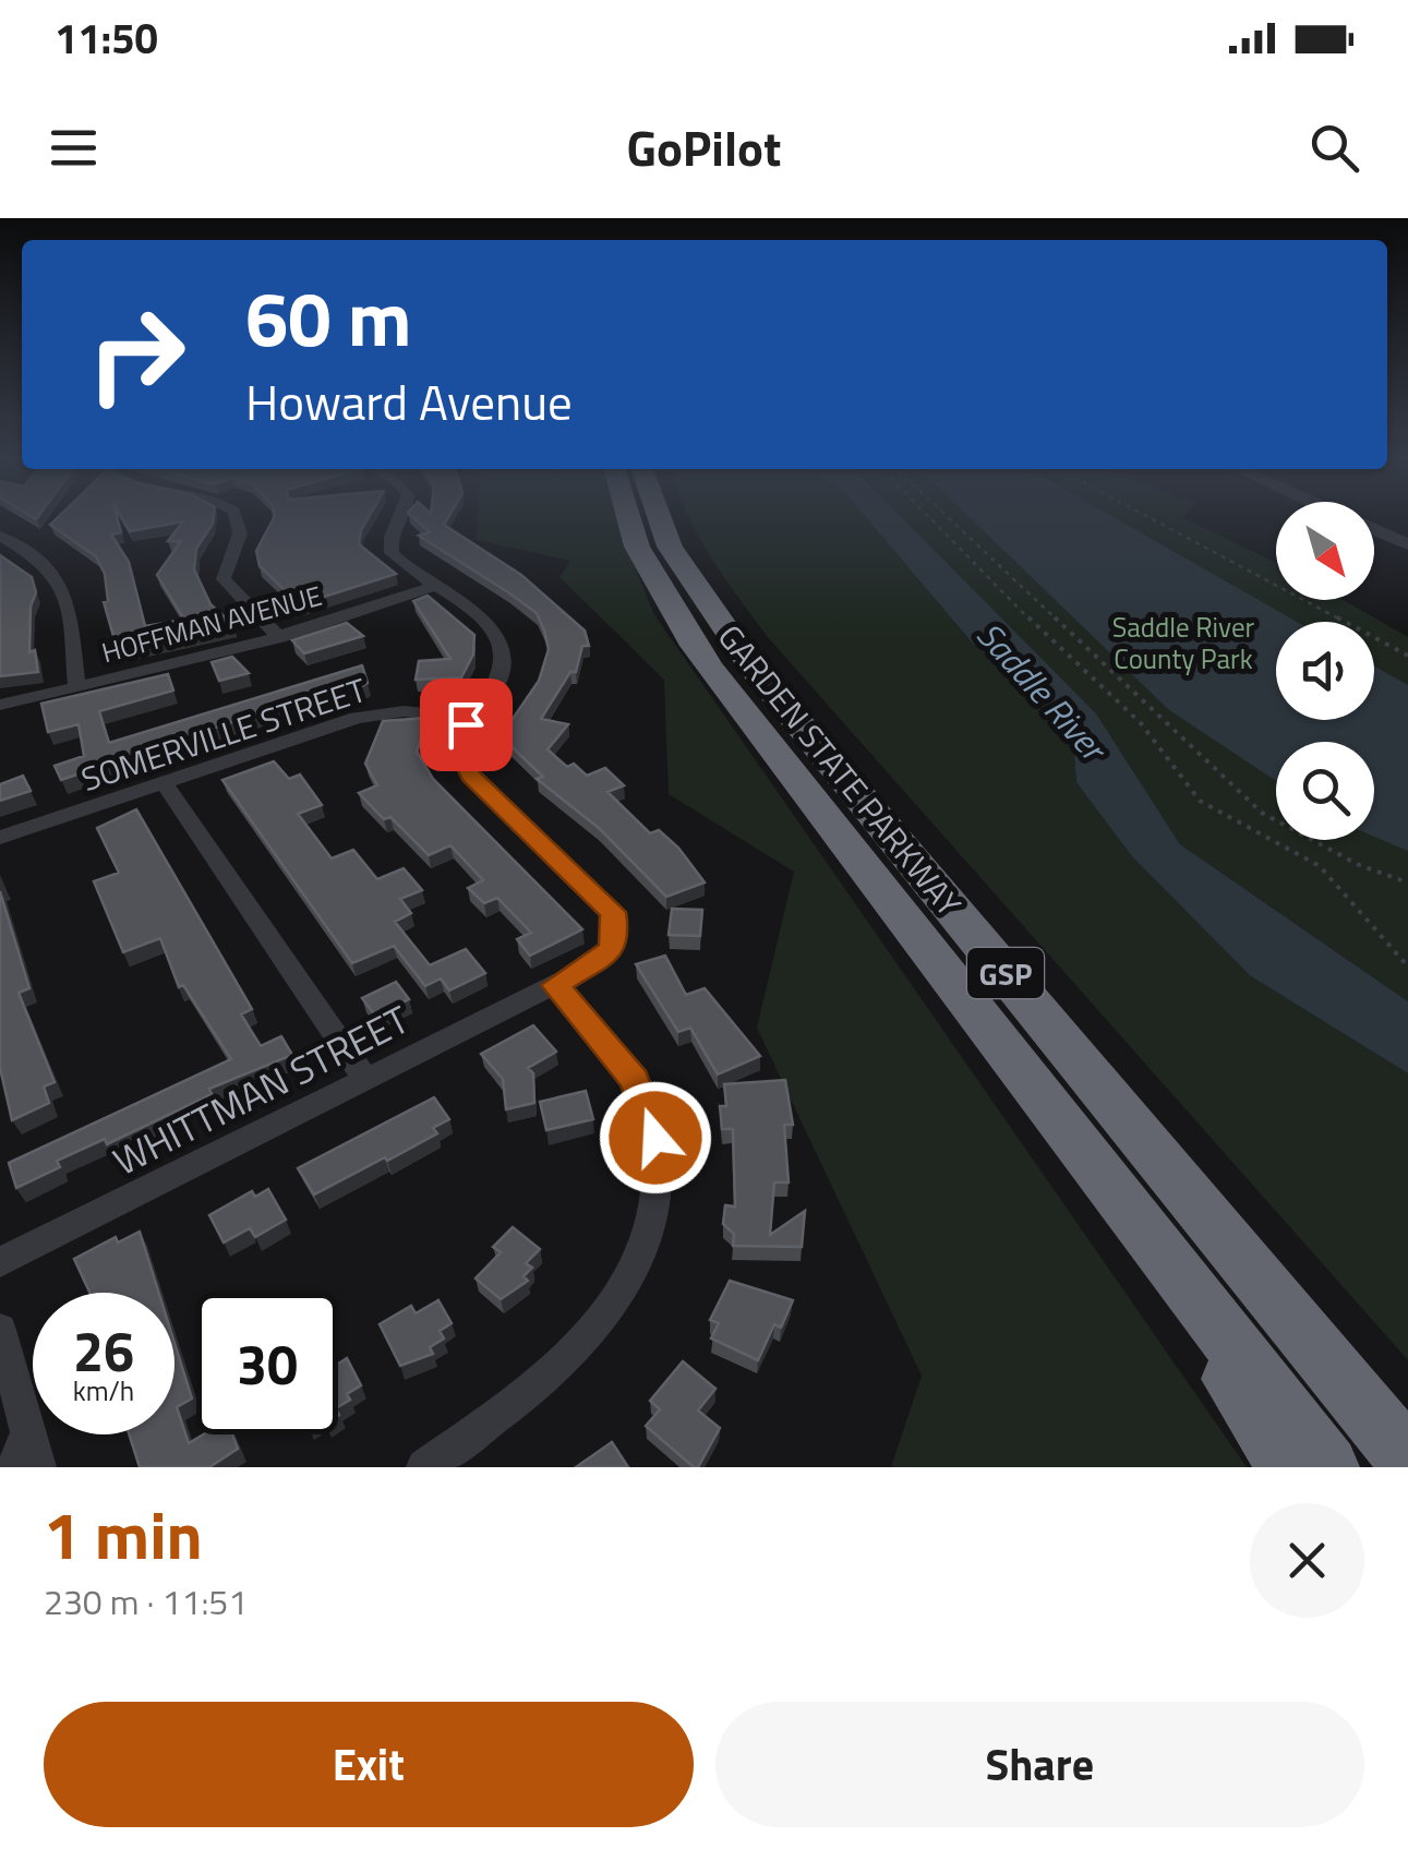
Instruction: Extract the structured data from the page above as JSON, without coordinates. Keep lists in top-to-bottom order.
{
  "streets": {
    "highway": ["GARDEN STATE PARKWAY", "GSP"],
    "street": ["HOFFMAN AVENUE", "SOMERVILLE STREET", "WHITTMAN STREET"]
  },
  "crossings": [
    ["SOMERVILLE STREET", "WHITTMAN STREET"]
  ],
  "water": ["Saddle River"],
  "parks": ["Saddle River County Park"],
  "north": "bottom right",
  "page": {
    "status": "11:50",
    "header": "GoPilot",
    "turn": ["60 m", "Howard Avenue"],
    "speed": "26 km/h",
    "limit": "30",
    "heading": ["1 min", "230 m · 11:51"],
    "buttons": ["Exit", "Share"]
  }
}
